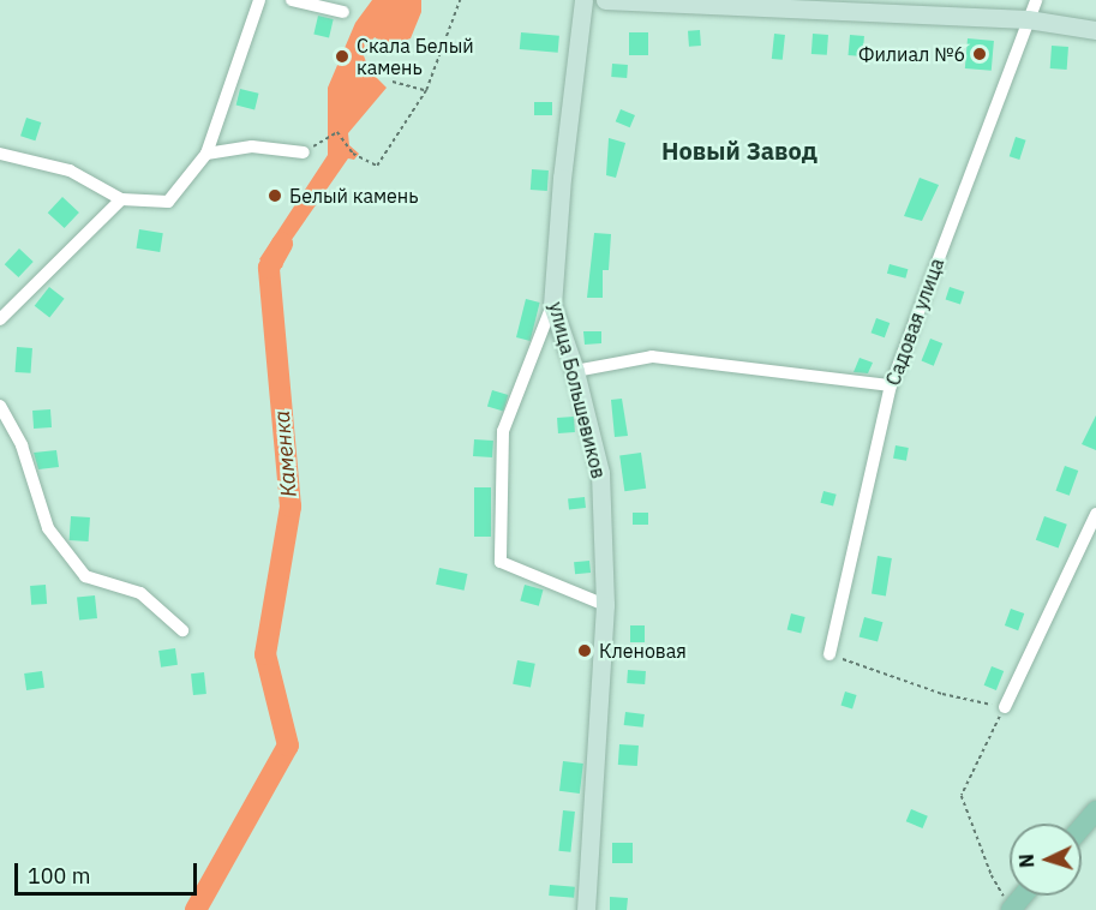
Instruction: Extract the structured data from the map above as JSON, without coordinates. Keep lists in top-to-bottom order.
{
  "streets": {
    "street": ["Садовая улица", "улица Большевиков"]
  },
  "districts": ["Новый Завод"],
  "water": ["Каменка"],
  "places": [
    "Филиал №6",
    "Скала Белый камень",
    "Белый камень",
    "Кленовая"
  ],
  "scale_bar": "100 m",
  "north": "left"
}
